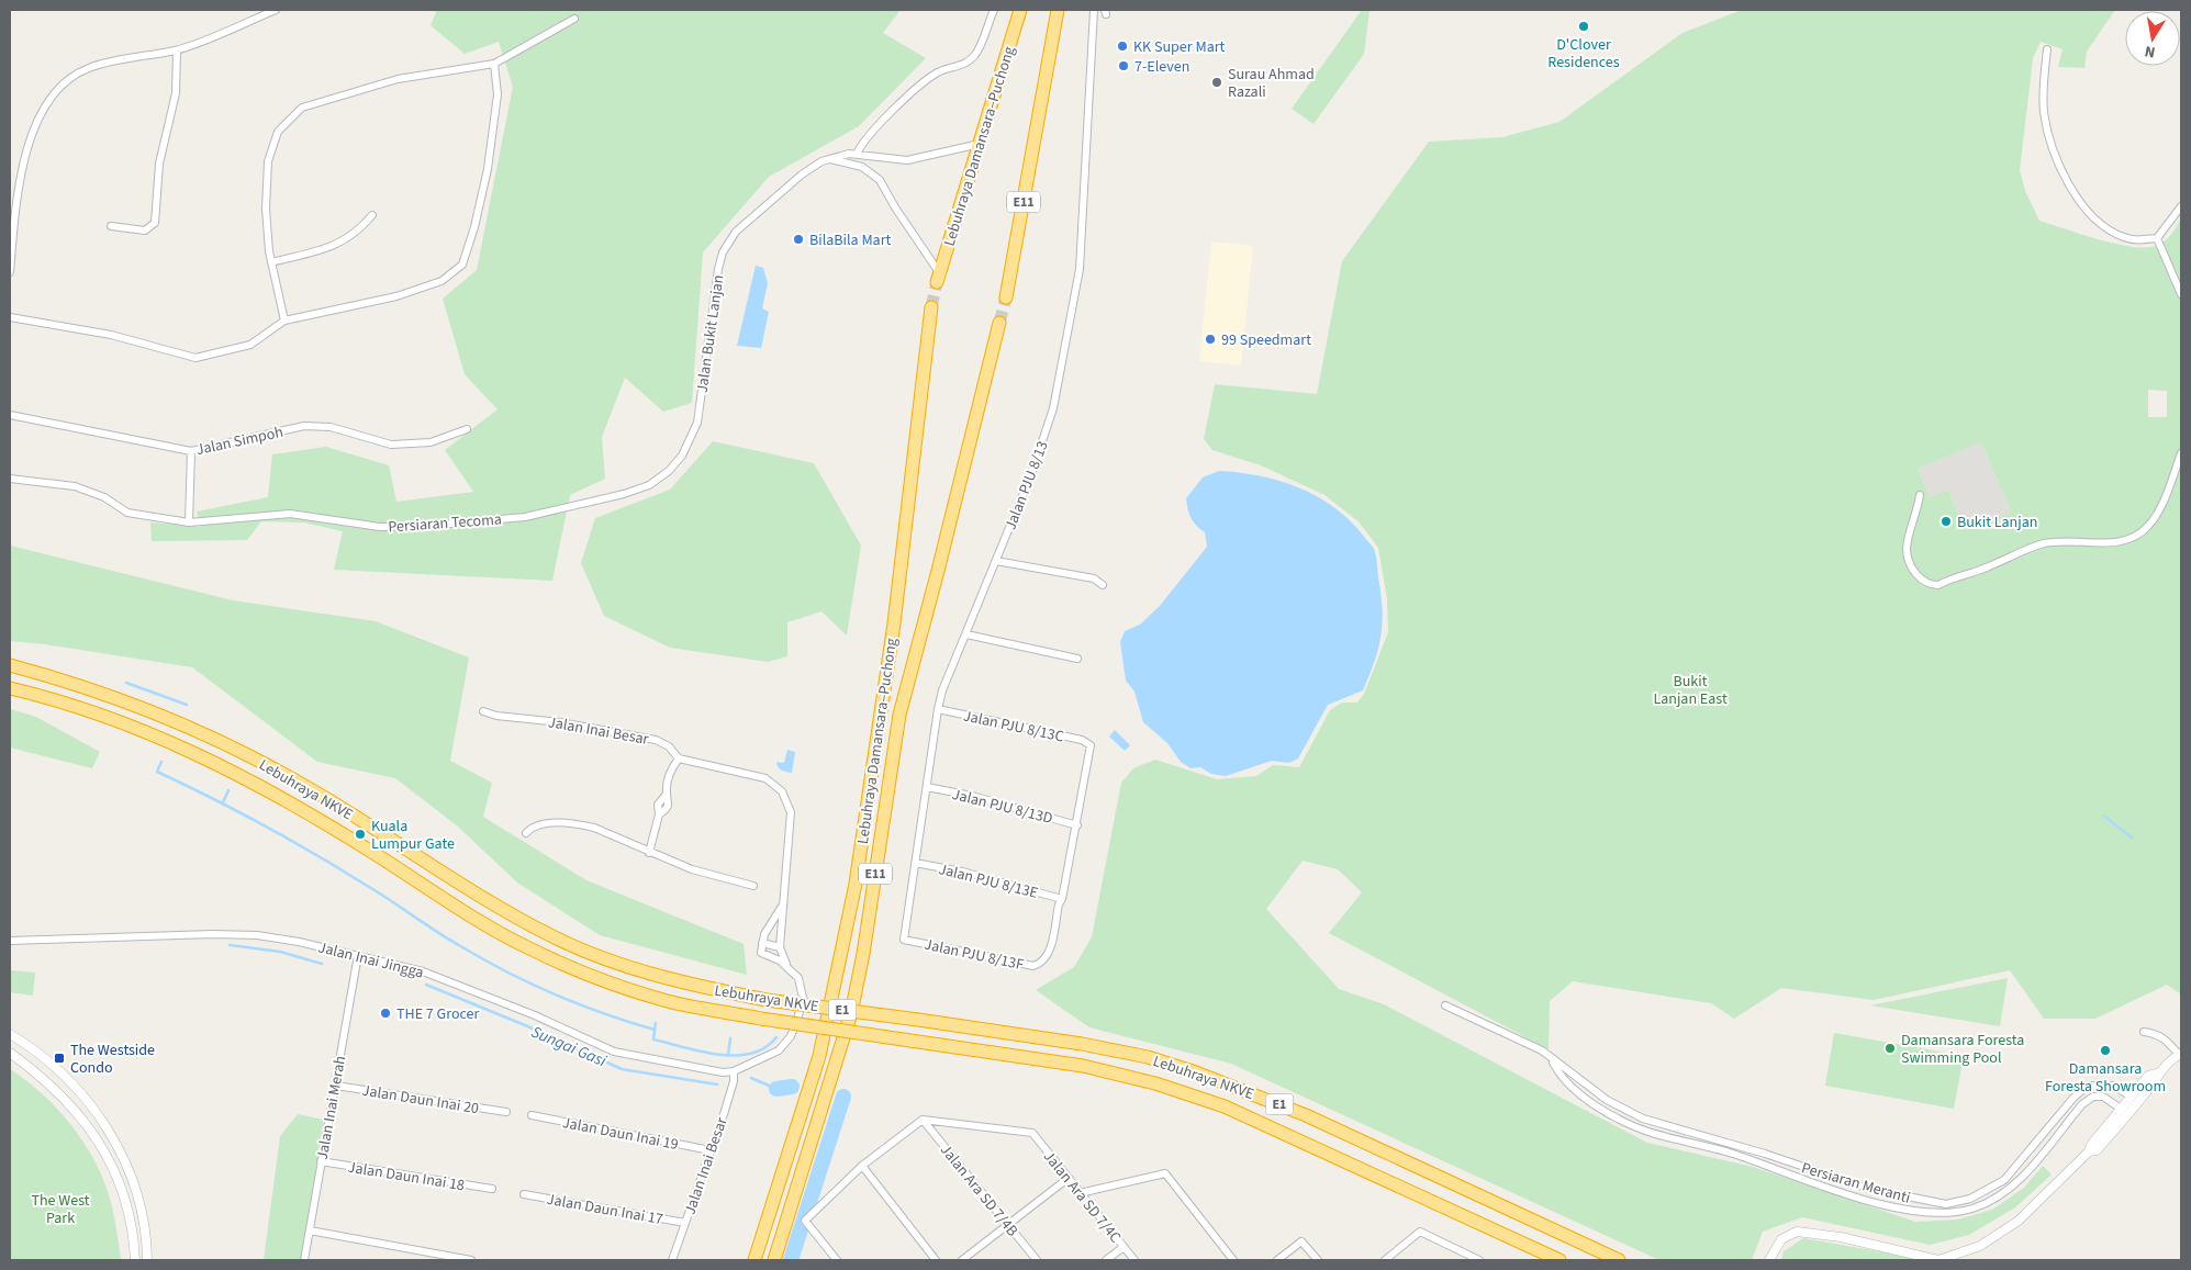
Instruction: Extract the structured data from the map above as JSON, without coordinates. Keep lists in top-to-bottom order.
{
  "streets": {
    "highway": [
      "Lebuhraya Damansara–Puchong",
      "E11",
      "Lebuhraya NKVE",
      "E1"
    ],
    "street": [
      "Jalan Bukit Lanjan",
      "Jalan Simpoh",
      "Jalan PJU 8/13",
      "Persiaran Tecoma",
      "Jalan PJU 8/13C",
      "Jalan Inai Besar",
      "Jalan PJU 8/13D",
      "Jalan PJU 8/13E",
      "Jalan PJU 8/13F",
      "Jalan Inai Jingga",
      "Jalan Daun Inai 20",
      "Jalan Inai Merah",
      "Jalan Daun Inai 19",
      "Jalan Daun Inai 18",
      "Persiaran Meranti",
      "Jalan Ara SD 7/4B",
      "Jalan Ara SD 7/4C",
      "Jalan Daun Inai 17"
    ]
  },
  "crossings": [
    ["Jalan Bukit Lanjan", "Persiaran Tecoma"],
    ["Jalan PJU 8/13", "Jalan PJU 8/13C"],
    ["Jalan PJU 8/13", "Jalan PJU 8/13D"],
    ["Jalan PJU 8/13", "Jalan PJU 8/13E"],
    ["Jalan PJU 8/13", "Jalan PJU 8/13F"],
    ["Jalan PJU 8/13C", "Jalan PJU 8/13D"],
    ["Jalan Inai Besar", "Jalan Inai Jingga"],
    ["Jalan Inai Besar", "Jalan Daun Inai 19"],
    ["Jalan Inai Besar", "Jalan Daun Inai 17"],
    ["Jalan PJU 8/13E", "Jalan PJU 8/13F"],
    ["Jalan Inai Jingga", "Jalan Inai Merah"],
    ["Jalan Daun Inai 20", "Jalan Inai Merah"],
    ["Jalan Inai Merah", "Jalan Daun Inai 18"],
    ["Jalan Ara SD 7/4B", "Jalan Ara SD 7/4C"]
  ],
  "water": ["Sungai Gasi"],
  "parks": ["Bukit Lanjan East", "The West Park"],
  "places": {
    "other": [
      "D'Clover Residences",
      "KK Super Mart",
      "7-Eleven",
      "Surau Ahmad Razali",
      "BilaBila Mart",
      "99 Speedmart",
      "Bukit Lanjan",
      "Kuala Lumpur Gate",
      "THE 7 Grocer",
      "Damansara Foresta Swimming Pool",
      "Damansara Foresta Showroom"
    ],
    "transit": ["The Westside Condo"]
  },
  "north": "bottom"
}
